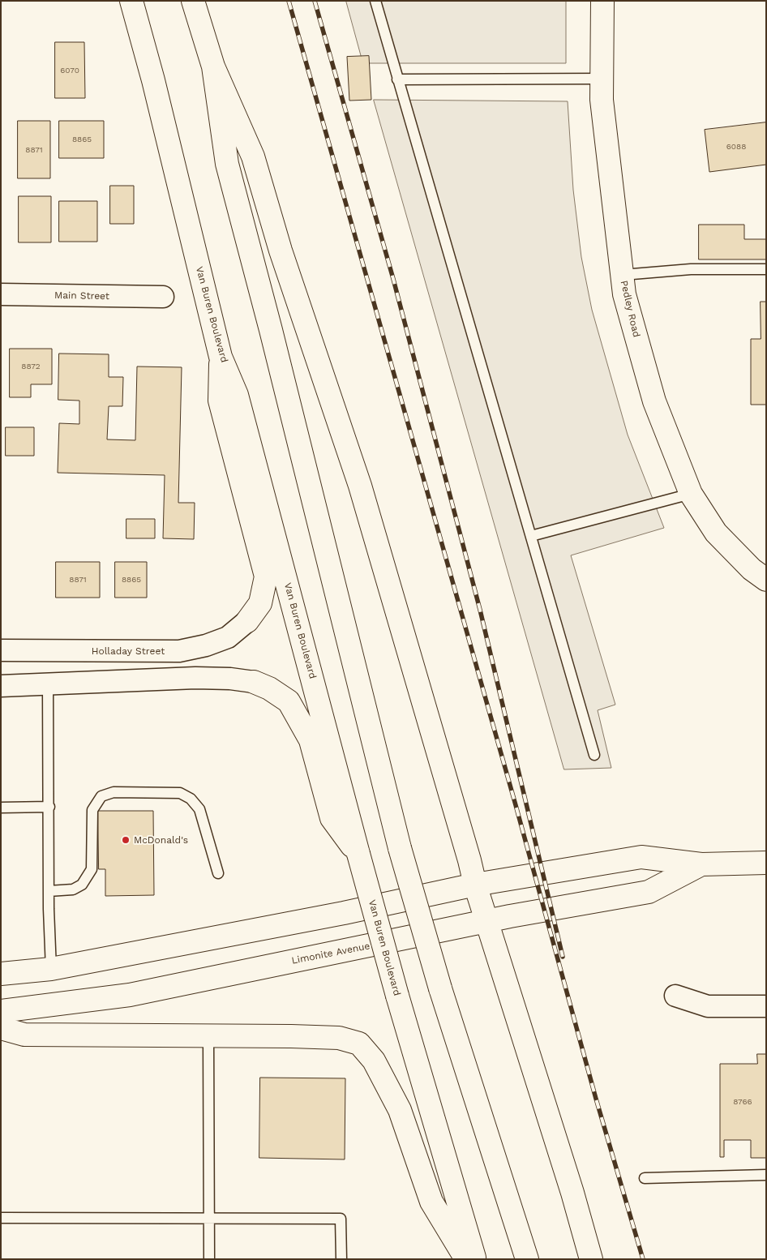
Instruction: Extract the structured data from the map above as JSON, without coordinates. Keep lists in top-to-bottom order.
{
  "streets": {
    "main road": ["Pedley Road", "Van Buren Boulevard", "Limonite Avenue"],
    "street": ["Main Street", "Holladay Street"]
  },
  "places": ["McDonald's"],
  "house_numbers": [
    "6070",
    "8865",
    "6088",
    "8871",
    "8872",
    "8871",
    "8865",
    "8766"
  ]
}
